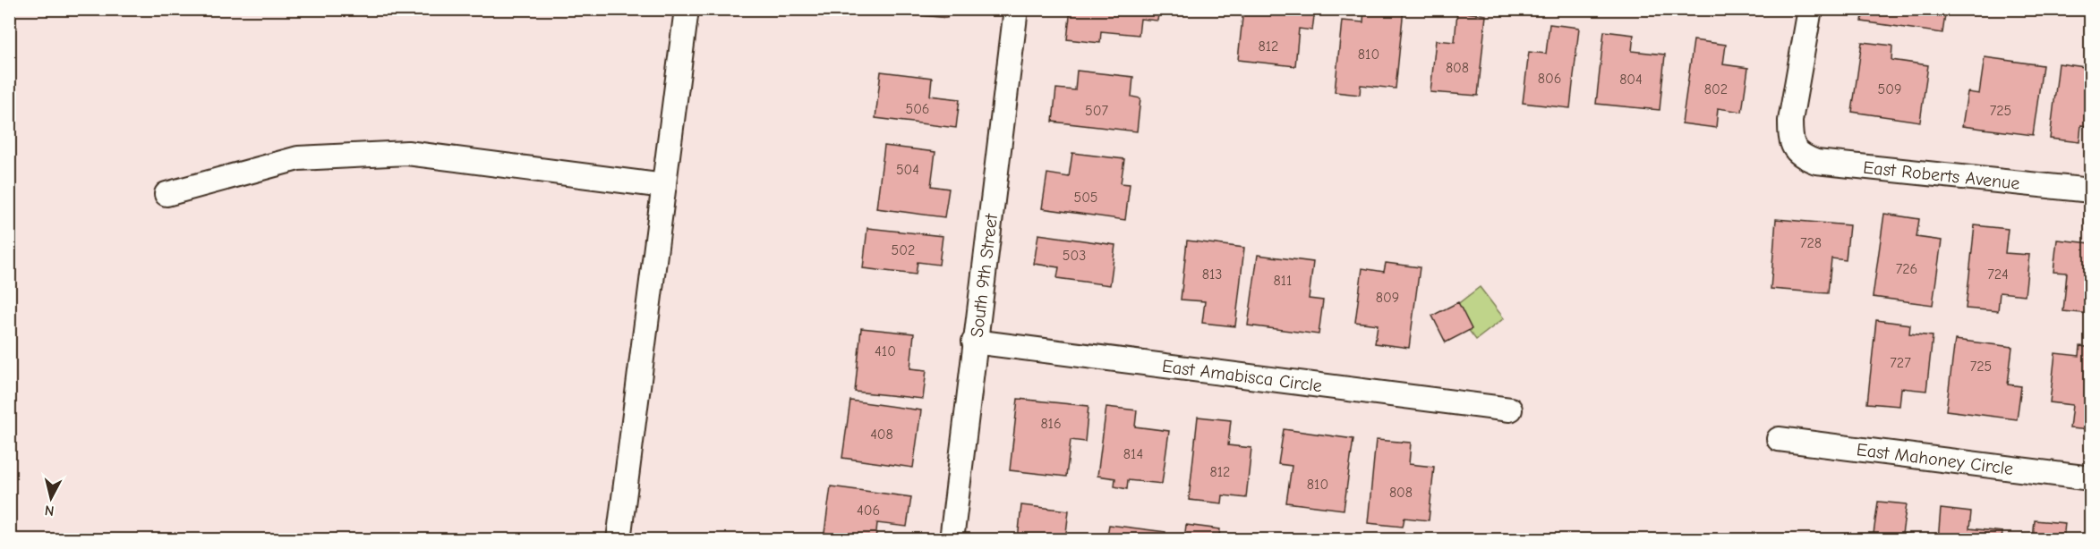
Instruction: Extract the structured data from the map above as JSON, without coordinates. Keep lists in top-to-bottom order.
{
  "streets": {
    "street": [
      "East Roberts Avenue",
      "South 9th Street",
      "East Amabisca Circle",
      "East Mahoney Circle"
    ]
  },
  "crossings": [
    ["South 9th Street", "East Amabisca Circle"]
  ],
  "house_numbers": [
    "812",
    "810",
    "808",
    "806",
    "804",
    "802",
    "509",
    "506",
    "507",
    "725",
    "504",
    "505",
    "728",
    "502",
    "503",
    "726",
    "813",
    "724",
    "811",
    "809",
    "410",
    "727",
    "725",
    "816",
    "408",
    "814",
    "812",
    "810",
    "808",
    "406"
  ],
  "north": "bottom"
}
